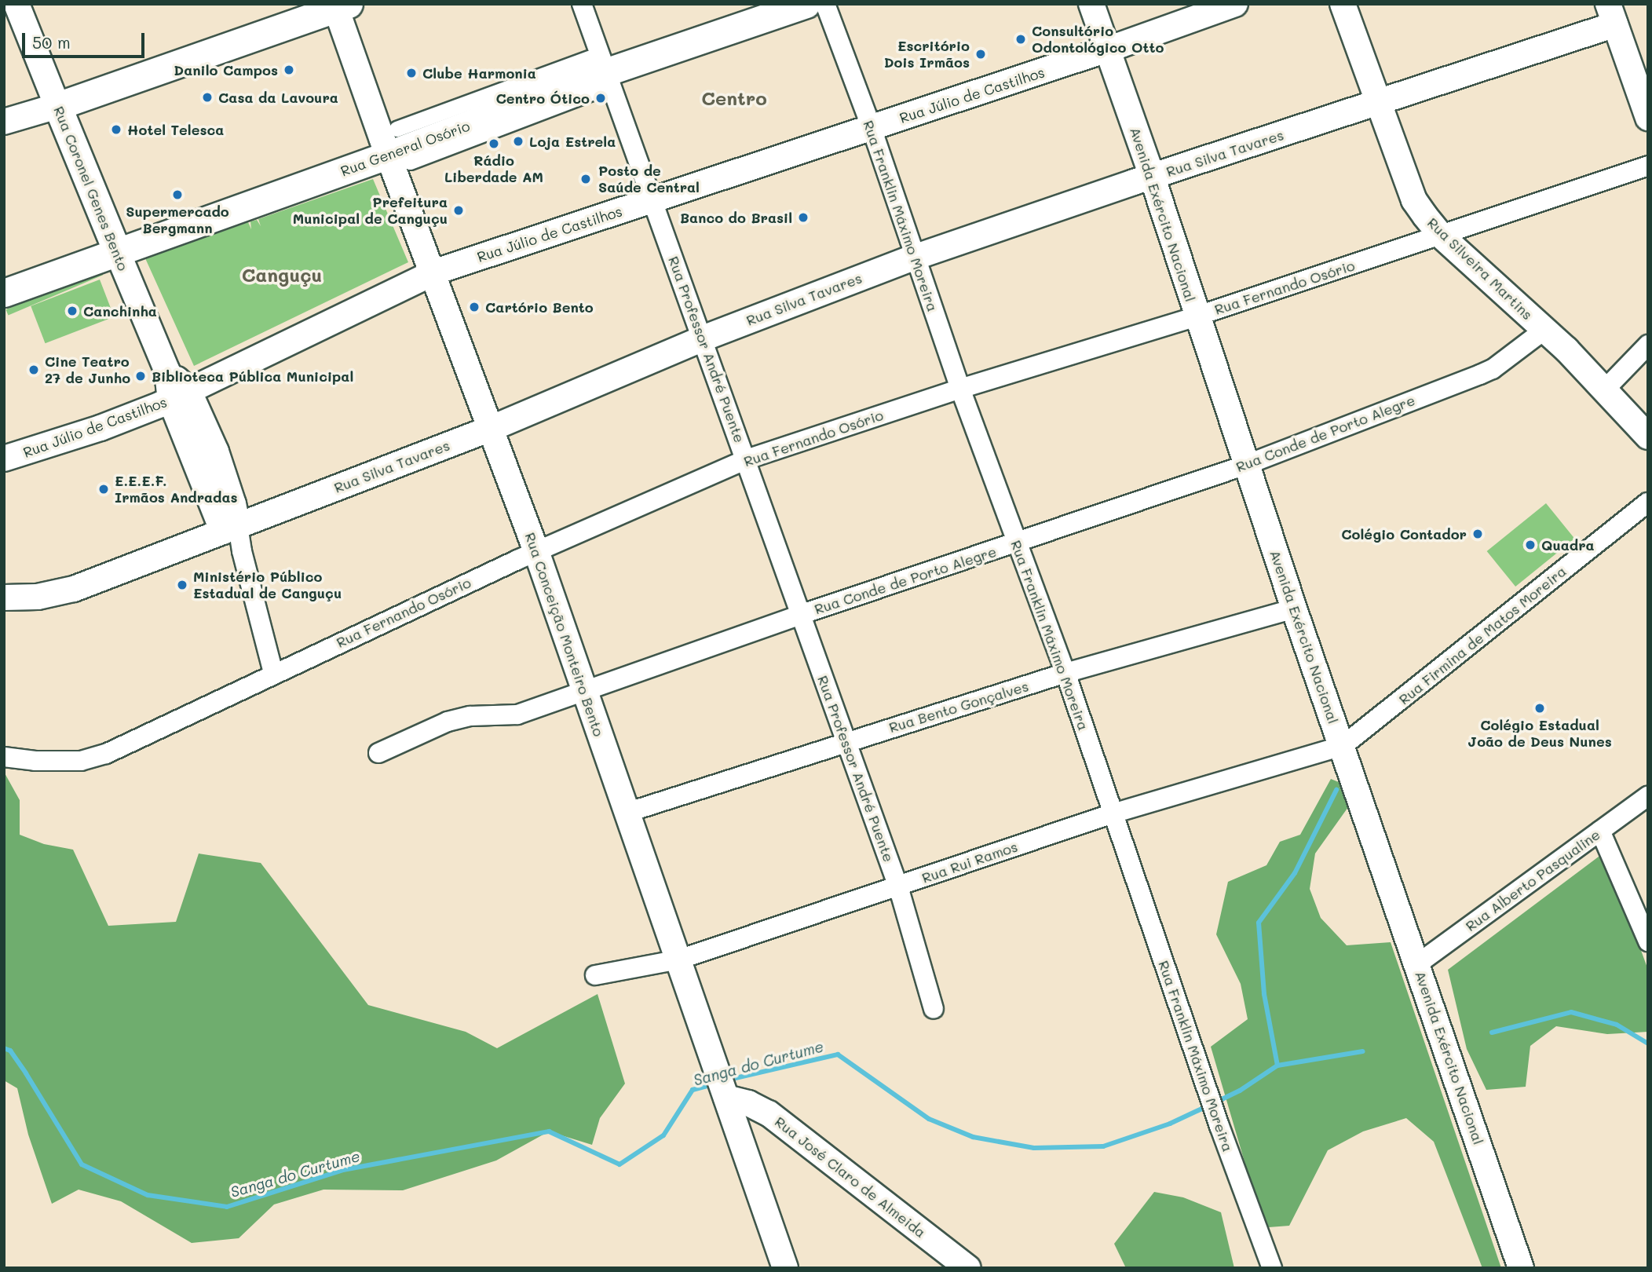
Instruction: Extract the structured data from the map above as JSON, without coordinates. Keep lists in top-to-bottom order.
{
  "streets": {
    "main road": ["Rua General Osório", "Rua Coronel Genes Bento"],
    "street": [
      "Rua Júlio de Castilhos",
      "Rua Silva Tavares",
      "Avenida Exército Nacional",
      "Rua Franklin Máximo Moreira",
      "Rua Silveira Martins",
      "Rua Fernando Osório",
      "Rua Professor André Puente",
      "Rua Conde de Porto Alegre",
      "Rua Conceição Monteiro Bento",
      "Rua Firmina de Matos Moreira",
      "Rua Bento Gonçalves",
      "Rua Rui Ramos",
      "Rua Alberto Pasqualine",
      "Rua José Claro de Almeida"
    ]
  },
  "crossings": [
    ["Rua Júlio de Castilhos", "Rua Coronel Genes Bento"],
    ["Rua Júlio de Castilhos", "Avenida Exército Nacional"],
    ["Rua Júlio de Castilhos", "Rua Franklin Máximo Moreira"],
    ["Rua Júlio de Castilhos", "Rua Professor André Puente"],
    ["Rua Júlio de Castilhos", "Rua Conceição Monteiro Bento"],
    ["Rua General Osório", "Rua Coronel Genes Bento"],
    ["Rua General Osório", "Rua Professor André Puente"],
    ["Rua General Osório", "Rua Conceição Monteiro Bento"],
    ["Rua Silva Tavares", "Rua Coronel Genes Bento"],
    ["Rua Silva Tavares", "Avenida Exército Nacional"],
    ["Rua Silva Tavares", "Rua Franklin Máximo Moreira"],
    ["Rua Silva Tavares", "Rua Silveira Martins"],
    ["Rua Silva Tavares", "Rua Professor André Puente"],
    ["Rua Silva Tavares", "Rua Conceição Monteiro Bento"],
    ["Rua Coronel Genes Bento", "Rua Fernando Osório"],
    ["Avenida Exército Nacional", "Rua Fernando Osório"],
    ["Avenida Exército Nacional", "Rua Conde de Porto Alegre"],
    ["Avenida Exército Nacional", "Rua Firmina de Matos Moreira"],
    ["Avenida Exército Nacional", "Rua Bento Gonçalves"],
    ["Avenida Exército Nacional", "Rua Rui Ramos"],
    ["Avenida Exército Nacional", "Rua Alberto Pasqualine"],
    ["Rua Franklin Máximo Moreira", "Rua Fernando Osório"],
    ["Rua Franklin Máximo Moreira", "Rua Conde de Porto Alegre"],
    ["Rua Franklin Máximo Moreira", "Rua Bento Gonçalves"],
    ["Rua Franklin Máximo Moreira", "Rua Rui Ramos"],
    ["Rua Silveira Martins", "Rua Fernando Osório"],
    ["Rua Silveira Martins", "Rua Conde de Porto Alegre"],
    ["Rua Fernando Osório", "Rua Professor André Puente"],
    ["Rua Fernando Osório", "Rua Conceição Monteiro Bento"],
    ["Rua Professor André Puente", "Rua Conde de Porto Alegre"],
    ["Rua Professor André Puente", "Rua Bento Gonçalves"],
    ["Rua Professor André Puente", "Rua Rui Ramos"],
    ["Rua Conde de Porto Alegre", "Rua Conceição Monteiro Bento"],
    ["Rua Conceição Monteiro Bento", "Rua Bento Gonçalves"],
    ["Rua Conceição Monteiro Bento", "Rua Rui Ramos"],
    ["Rua Conceição Monteiro Bento", "Rua José Claro de Almeida"],
    ["Rua Firmina de Matos Moreira", "Rua Rui Ramos"]
  ],
  "districts": ["Centro", "Canguçu"],
  "water": ["Sanga do Curtume"],
  "places": [
    "Consultório Odontológico Otto",
    "Escritório Dois Irmãos",
    "Danilo Campos",
    "Clube Harmonia",
    "Casa da Lavoura",
    "Centro Ótico",
    "Hotel Telesca",
    "Loja Estrela",
    "Rádio Liberdade AM",
    "Posto de Saúde Central",
    "Supermercado Bergmann",
    "Prefeitura Municipal de Canguçu",
    "Banco do Brasil",
    "Cartório Bento",
    "Canchinha",
    "Cine Teatro 27 de Junho",
    "Biblioteca Pública Municipal",
    "E.E.E.F. Irmãos Andradas",
    "Colégio Contador",
    "Quadra",
    "Ministério Público Estadual de Canguçu",
    "Colégio Estadual João de Deus Nunes"
  ],
  "scale_bar": "50 m"
}
